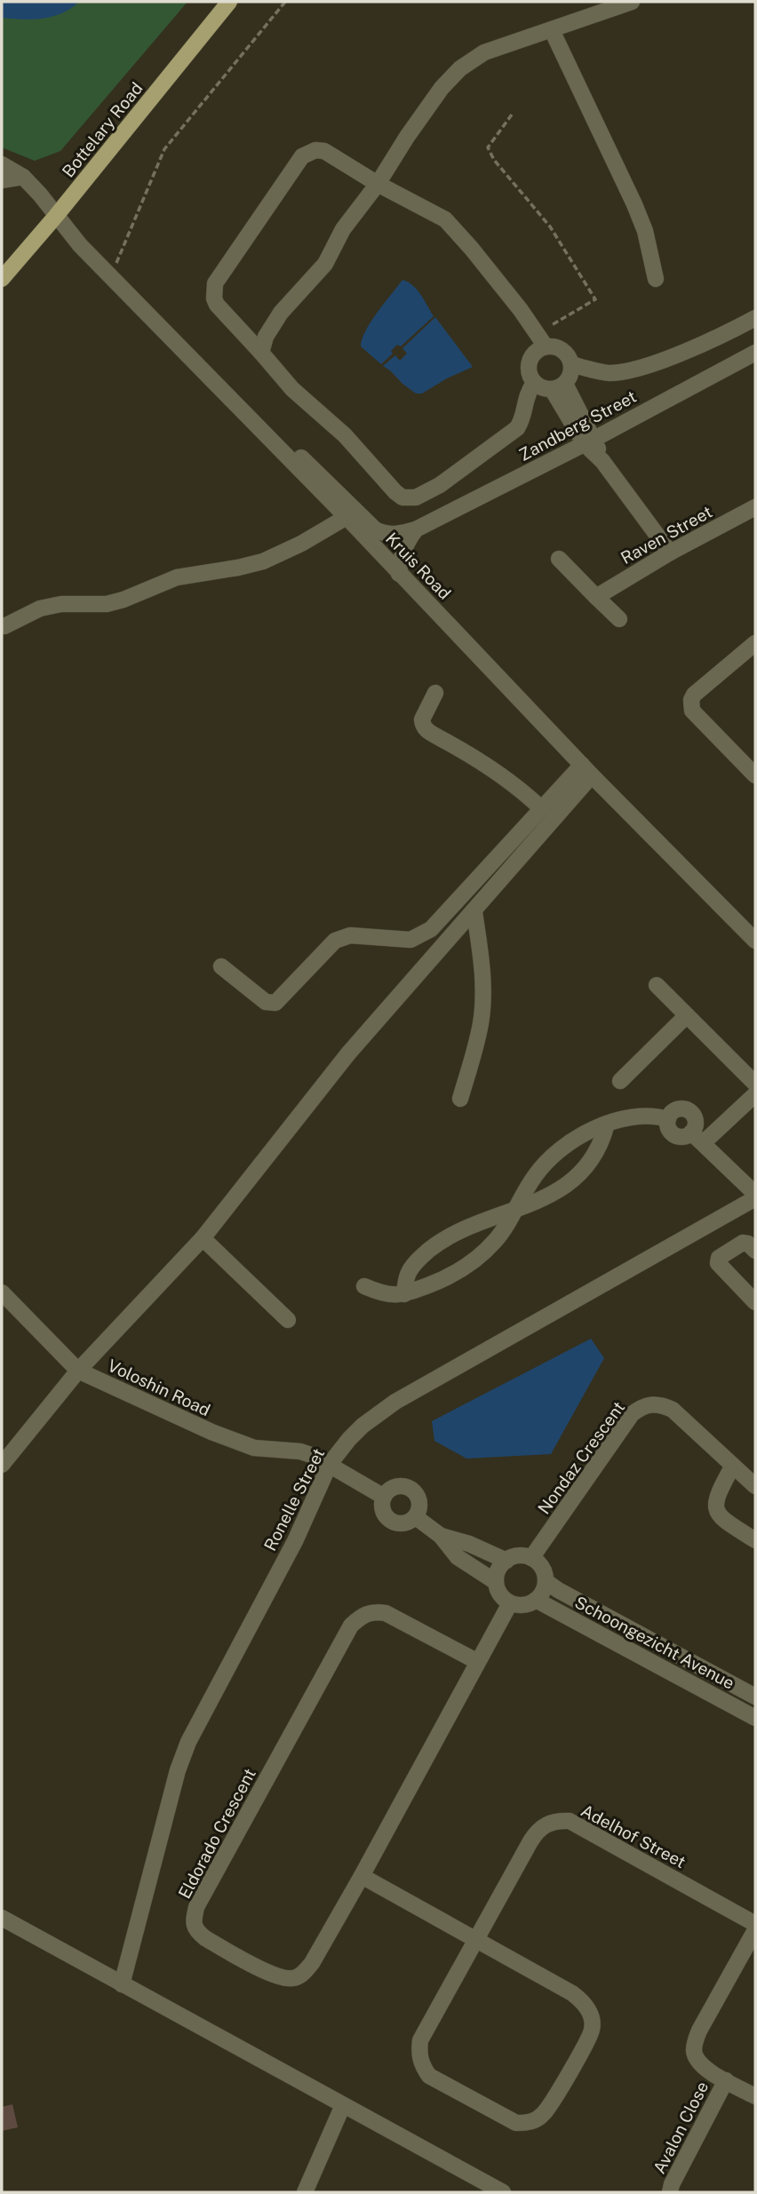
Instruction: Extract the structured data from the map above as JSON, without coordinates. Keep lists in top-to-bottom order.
{
  "streets": {
    "main road": ["Bottelary Road"],
    "street": [
      "Zandberg Street",
      "Raven Street",
      "Kruis Road",
      "Voloshin Road",
      "Nondaz Crescent",
      "Ronelle Street",
      "Schoongezicht Avenue",
      "Eldorado Crescent",
      "Adelhof Street",
      "Avalon Close"
    ]
  },
  "crossings": [
    ["Bottelary Road", "Kruis Road"],
    ["Zandberg Street", "Kruis Road"],
    ["Voloshin Road", "Ronelle Street"],
    ["Nondaz Crescent", "Schoongezicht Avenue"],
    ["Nondaz Crescent", "Eldorado Crescent"],
    ["Schoongezicht Avenue", "Eldorado Crescent"]
  ]
}
